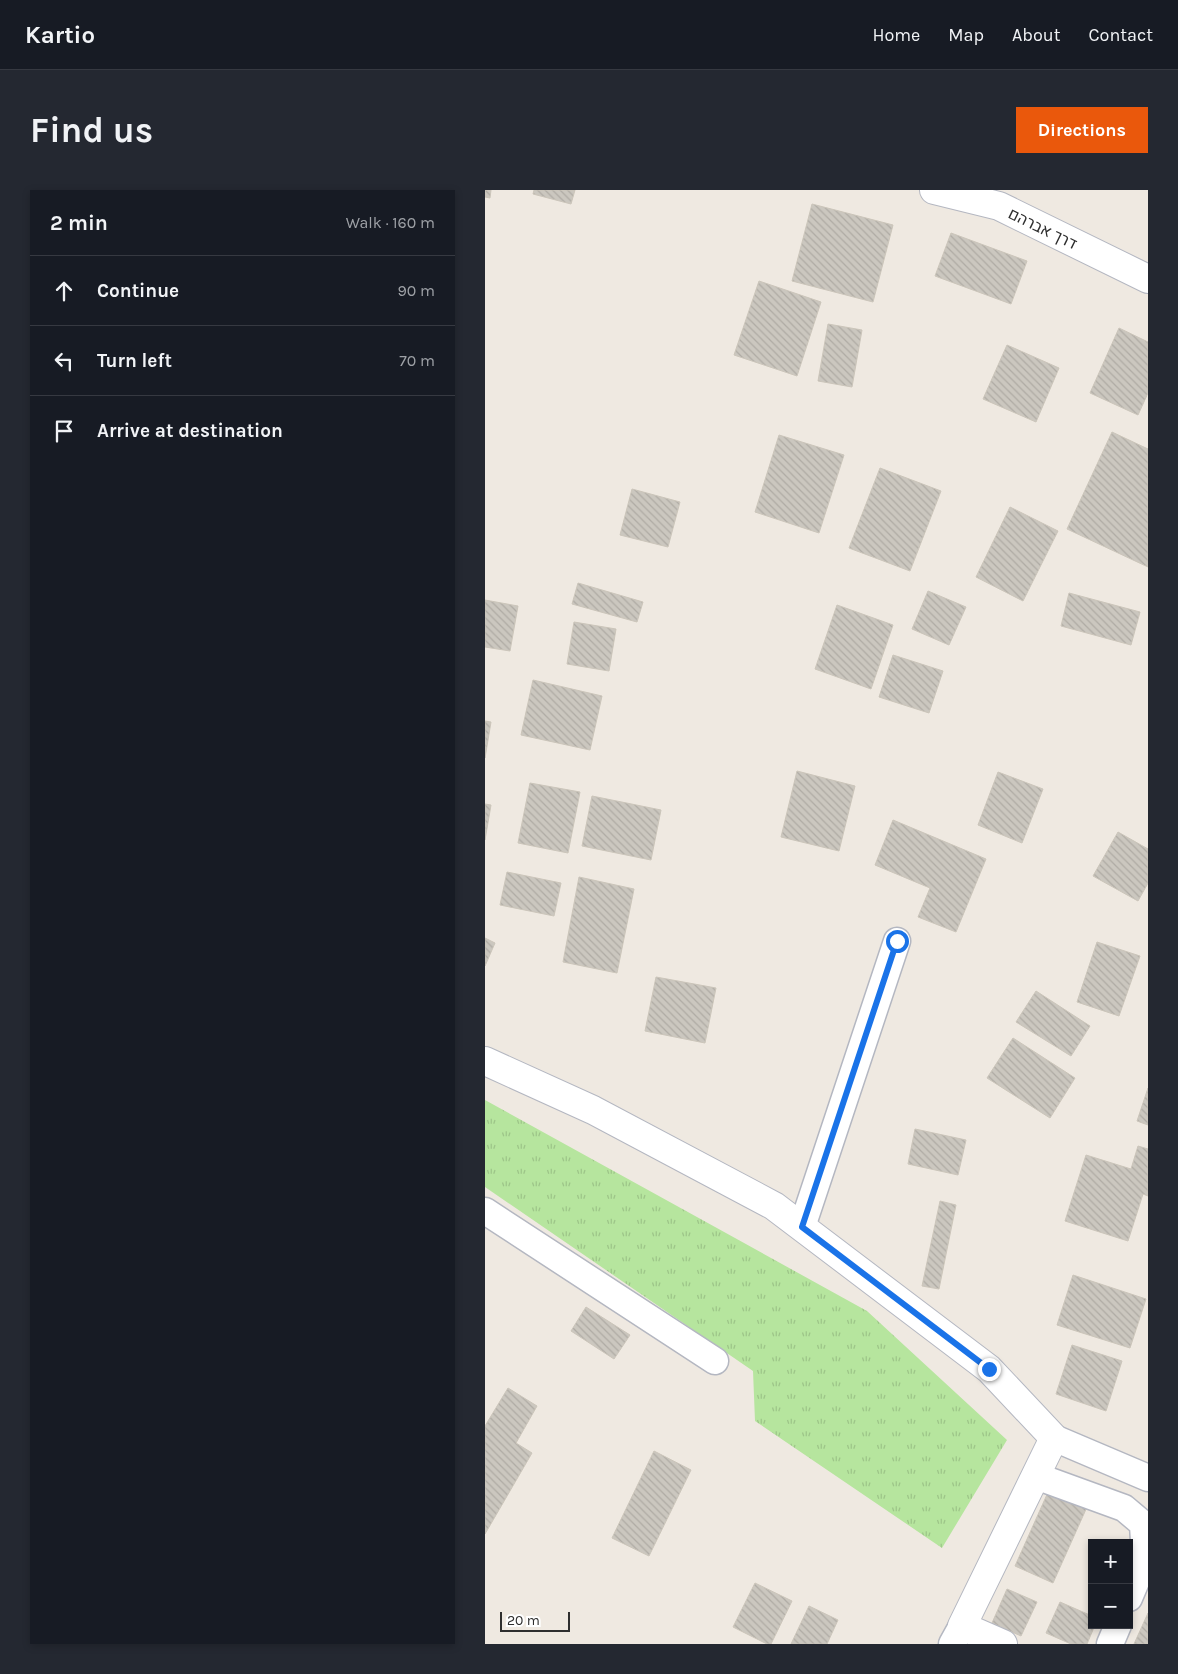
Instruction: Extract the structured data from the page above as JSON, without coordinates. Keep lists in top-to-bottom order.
{
  "streets": {
    "street": ["דרך אברהם"]
  },
  "scale_bar": "20 m",
  "page": {
    "header": "Kartio",
    "nav": [
      "Home",
      "Map",
      "About",
      "Contact"
    ],
    "buttons": "Directions",
    "title": "Find us",
    "heading": ["2 min", "Walk · 160 m"],
    "list": [
      ["Continue", "90 m"],
      ["Turn left", "70 m"],
      "Arrive at destination"
    ],
    "map_buttons": ["+", "−"],
    "scale": "20 m"
  }
}
